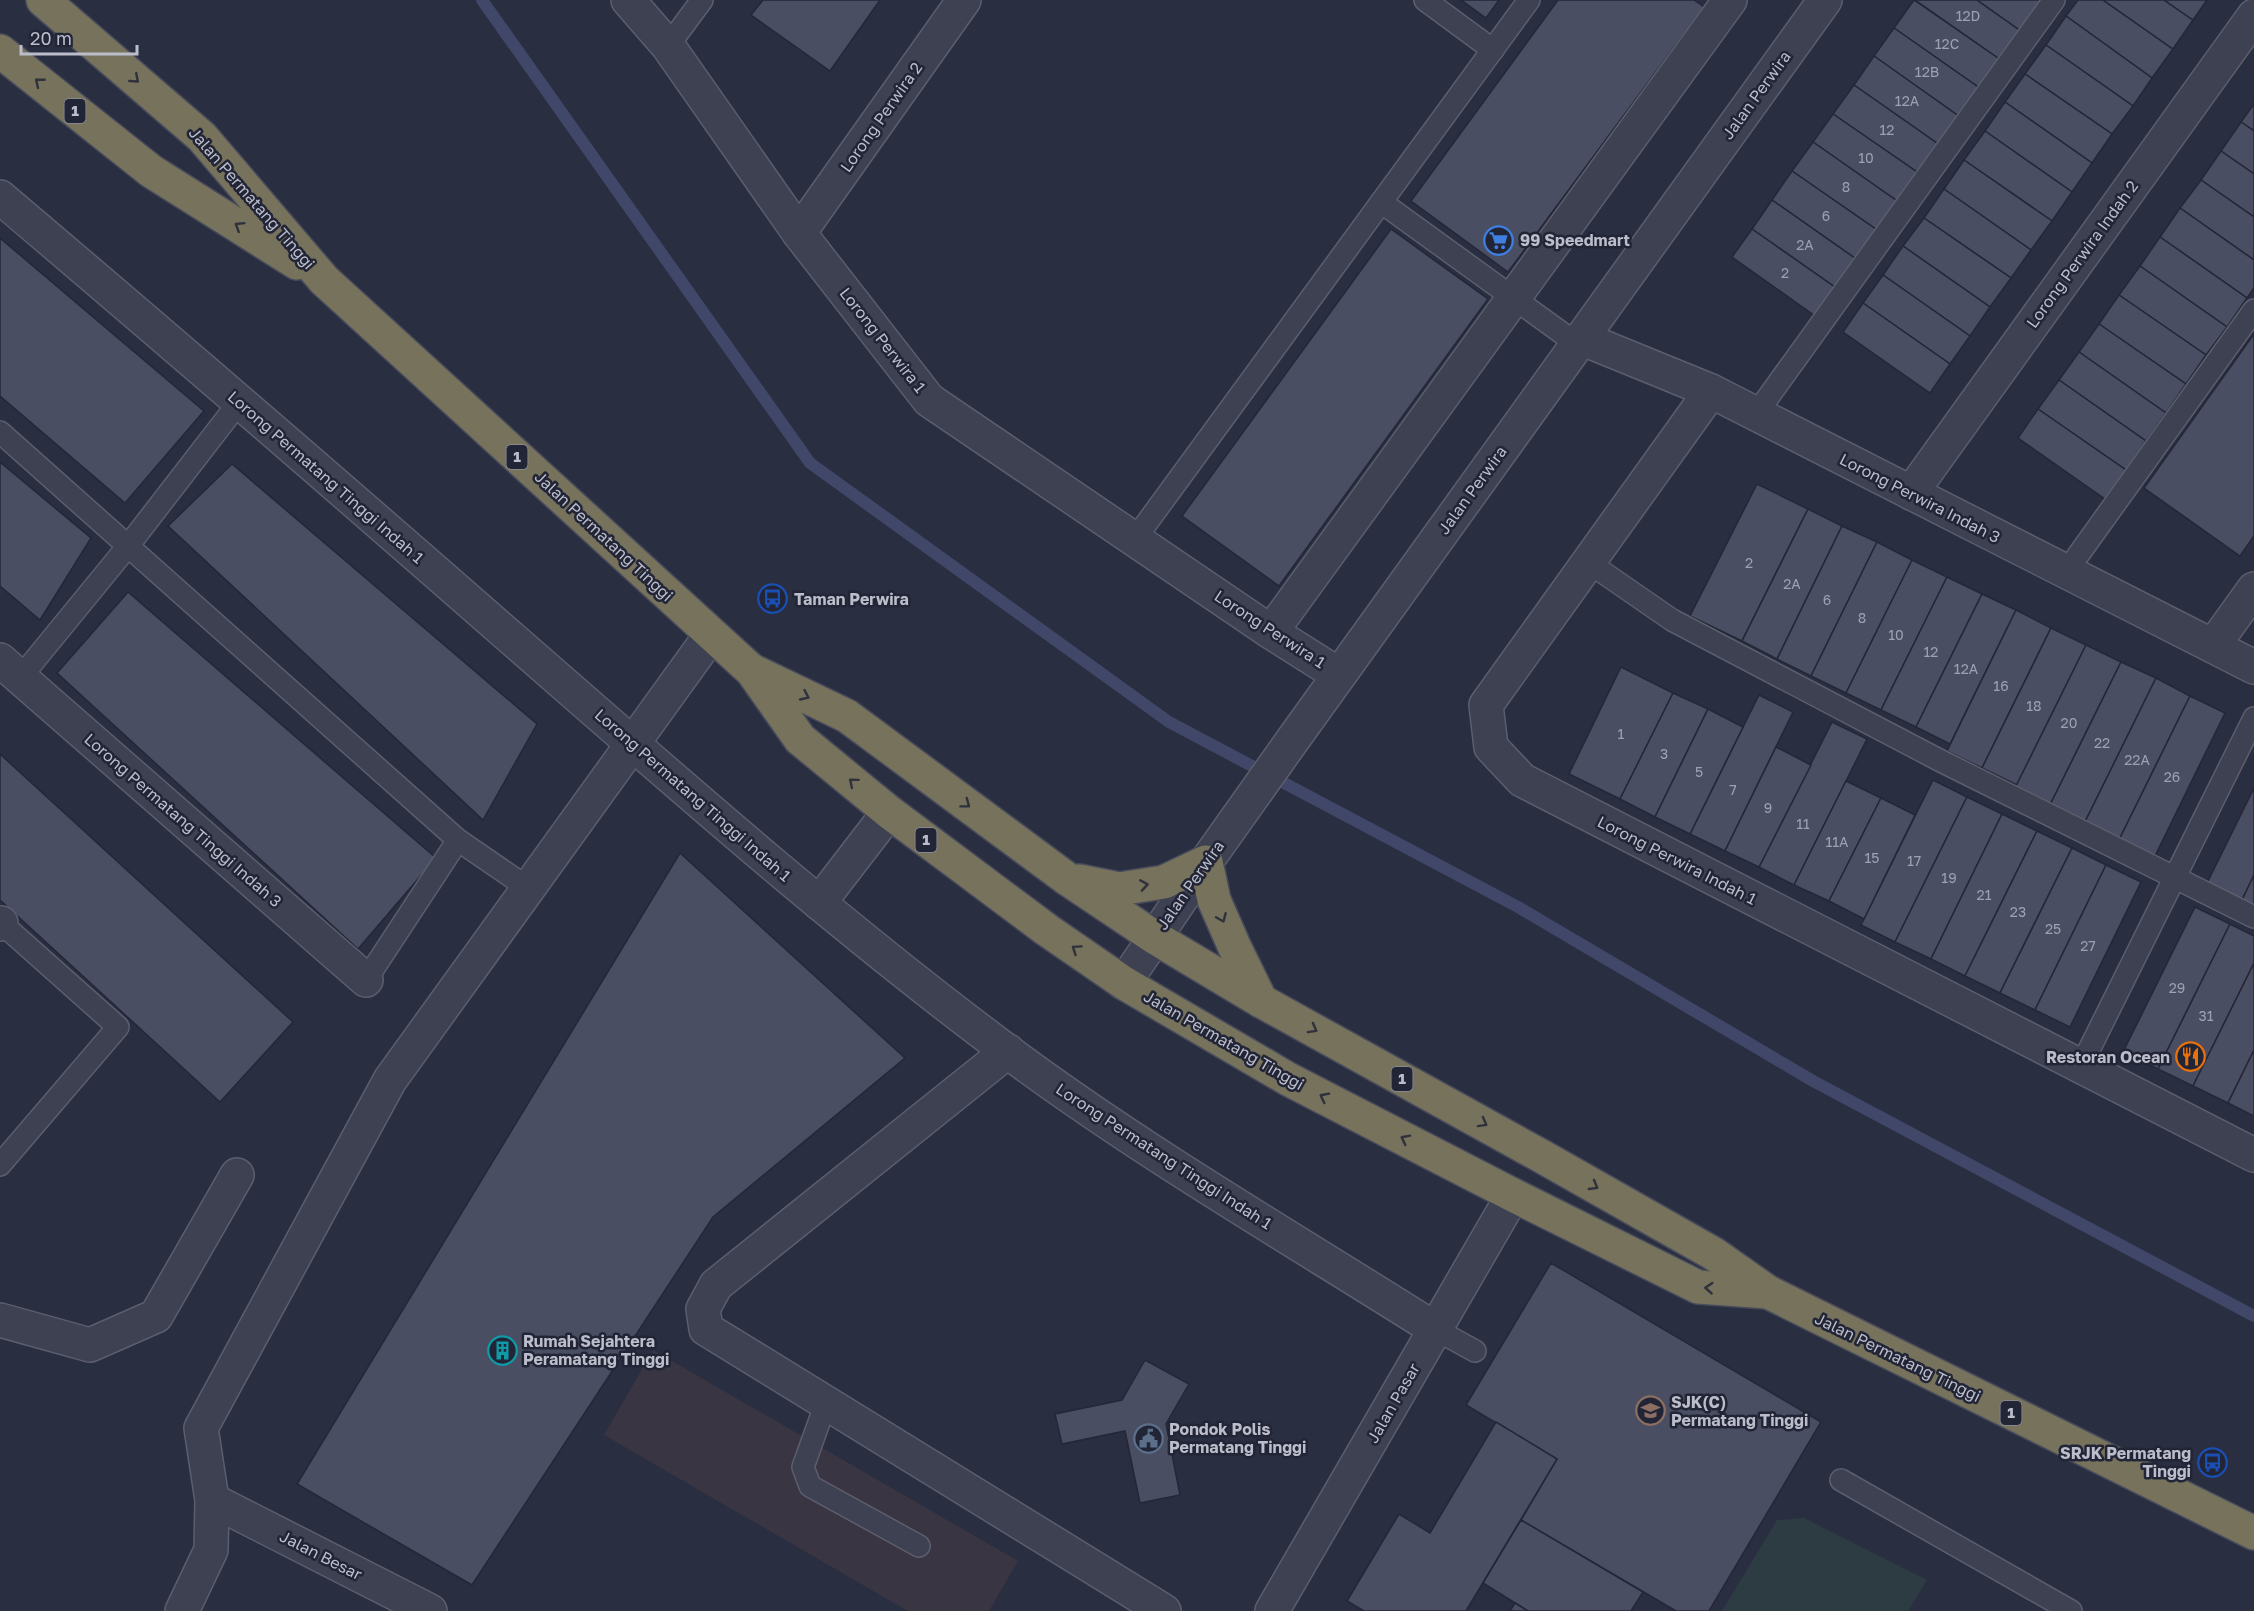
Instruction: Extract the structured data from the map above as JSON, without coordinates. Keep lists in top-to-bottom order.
{
  "streets": {
    "highway": ["1", "Jalan Permatang Tinggi"],
    "street": [
      "Jalan Perwira",
      "Lorong Perwira 2",
      "Lorong Perwira Indah 2",
      "Lorong Perwira 1",
      "Lorong Permatang Tinggi Indah 1",
      "Lorong Perwira Indah 3",
      "Lorong Permatang Tinggi Indah 3",
      "Lorong Perwira Indah 1",
      "Jalan Pasar",
      "Jalan Besar"
    ]
  },
  "crossings": [
    ["Jalan Perwira", "Jalan Permatang Tinggi"],
    ["Jalan Perwira", "Lorong Perwira 1"],
    ["Jalan Perwira", "Lorong Perwira Indah 3"],
    ["Lorong Perwira 2", "Lorong Perwira 1"],
    ["Jalan Permatang Tinggi", "Jalan Pasar"],
    ["Lorong Perwira Indah 2", "Lorong Perwira Indah 3"],
    ["Lorong Permatang Tinggi Indah 1", "Jalan Pasar"],
    ["Lorong Perwira Indah 3", "Lorong Perwira Indah 1"]
  ],
  "places": {
    "supermarket": ["99 Speedmart"],
    "bus stop": ["Taman Perwira", "SRJK Permatang Tinggi"],
    "restaurant": ["Restoran Ocean"],
    "building": ["Rumah Sejahtera Peramatang Tinggi"],
    "school or university": ["SJK(C) Permatang Tinggi"],
    "public building": ["Pondok Polis Permatang Tinggi"]
  },
  "house_numbers": [
    "12D",
    "12C",
    "12B",
    "12A",
    "12",
    "10",
    "8",
    "6",
    "2A",
    "2",
    "2",
    "2A",
    "6",
    "8",
    "10",
    "12",
    "12A",
    "16",
    "18",
    "20",
    "1",
    "22",
    "3",
    "22A",
    "5",
    "26",
    "7",
    "9",
    "11",
    "11A",
    "15",
    "17",
    "19",
    "21",
    "23",
    "25",
    "27",
    "29",
    "31"
  ],
  "scale_bar": "20 m"
}
